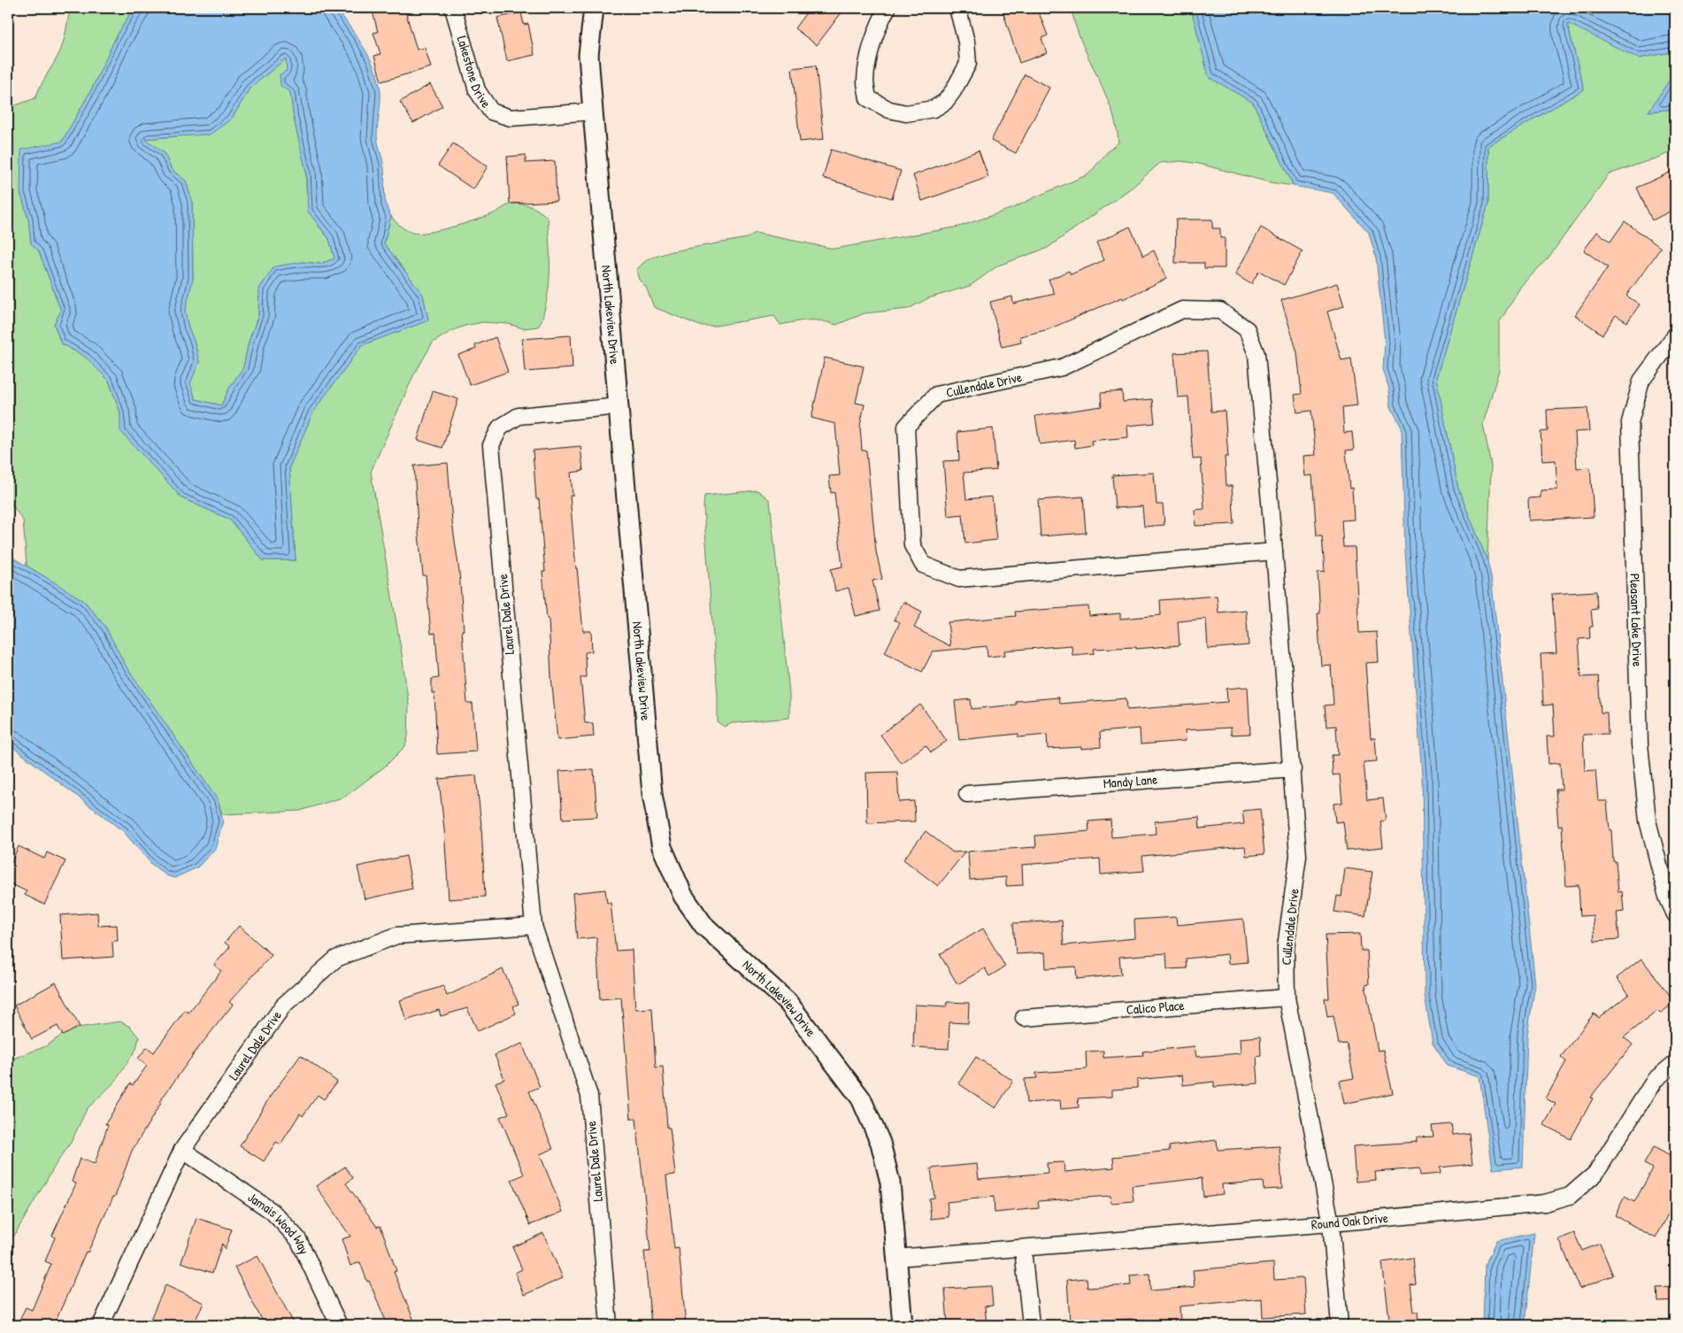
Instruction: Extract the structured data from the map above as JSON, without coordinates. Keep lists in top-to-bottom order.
{
  "streets": {
    "street": [
      "Lakestone Drive",
      "North Lakeview Drive",
      "Cullendale Drive",
      "Laurel Dale Drive",
      "Pleasant Lake Drive",
      "Mandy Lane",
      "Calico Place",
      "Round Oak Drive",
      "Jamais Wood Way"
    ]
  },
  "crossings": [
    ["Lakestone Drive", "North Lakeview Drive"],
    ["North Lakeview Drive", "Laurel Dale Drive"],
    ["North Lakeview Drive", "Round Oak Drive"],
    ["Cullendale Drive", "Mandy Lane"],
    ["Cullendale Drive", "Calico Place"],
    ["Cullendale Drive", "Round Oak Drive"],
    ["Laurel Dale Drive", "Jamais Wood Way"]
  ]
}
